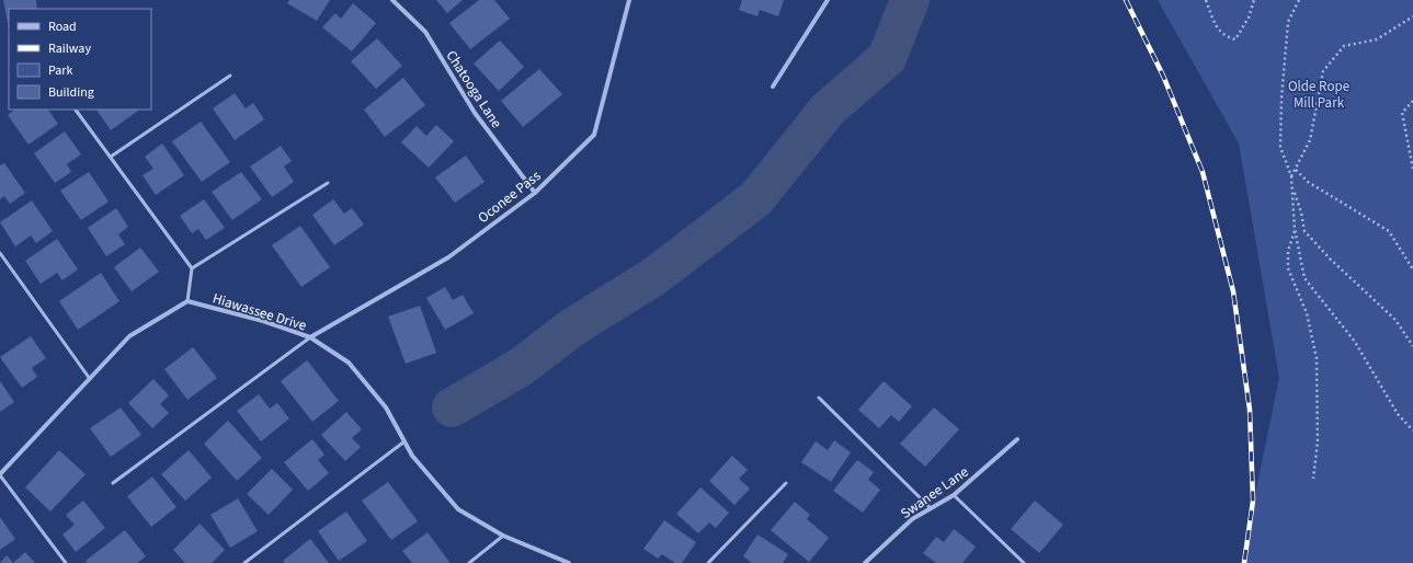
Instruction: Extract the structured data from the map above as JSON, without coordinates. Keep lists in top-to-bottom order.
{
  "streets": {
    "street": [
      "Chatooga Lane",
      "Oconee Pass",
      "Hiawassee Drive",
      "Swanee Lane"
    ]
  },
  "crossings": [
    ["Chatooga Lane", "Oconee Pass"],
    ["Oconee Pass", "Hiawassee Drive"]
  ],
  "parks": ["Olde Rope Mill Park"],
  "legend": [
    "Road",
    "Railway",
    "Park",
    "Building"
  ]
}
